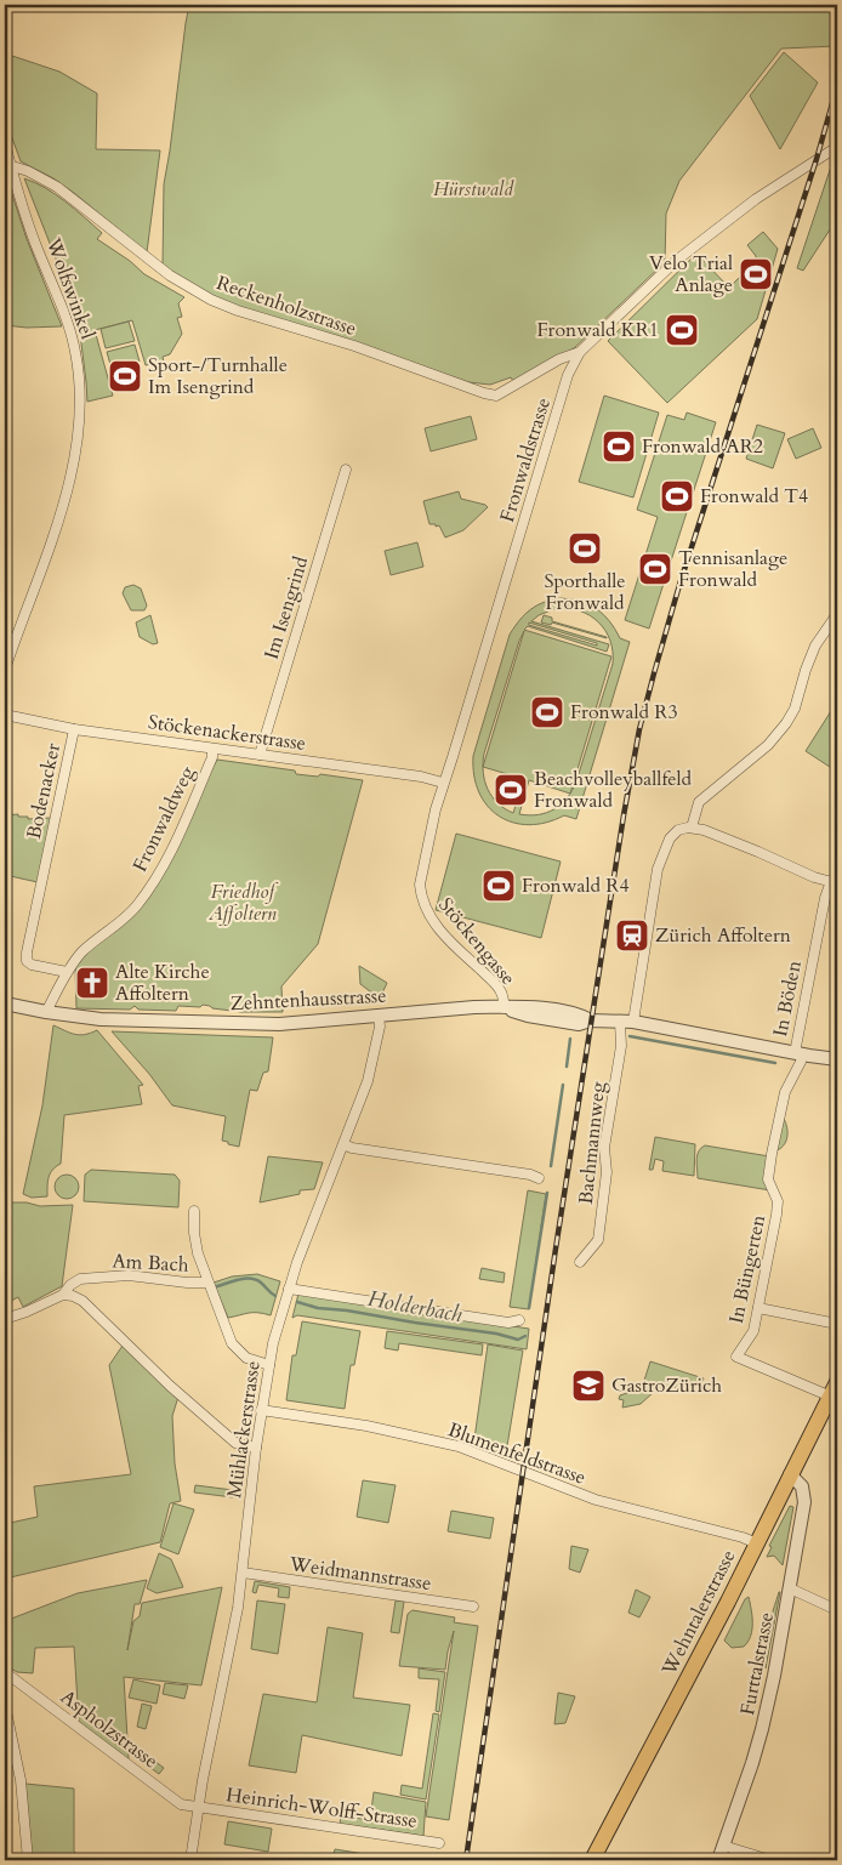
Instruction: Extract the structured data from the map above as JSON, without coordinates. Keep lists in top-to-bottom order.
{
  "streets": {
    "main road": ["Wehntalerstrasse"],
    "street": [
      "Wolfswinkel",
      "Reckenholzstrasse",
      "Fronwaldstrasse",
      "Im Isengrind",
      "Stöckenackerstrasse",
      "Bodenacker",
      "Fronwaldweg",
      "Stöckengasse",
      "In Böden",
      "Zehntenhausstrasse",
      "Bachmannweg",
      "Am Bach",
      "In Büngerten",
      "Mühlackerstrasse",
      "Blumenfeldstrasse",
      "Weidmannstrasse",
      "Furttalstrasse",
      "Aspholzstrasse",
      "Heinrich-Wolff-Strasse"
    ]
  },
  "crossings": [
    ["Wolfswinkel", "Reckenholzstrasse"],
    ["Reckenholzstrasse", "Fronwaldstrasse"],
    ["Fronwaldstrasse", "Stöckenackerstrasse"],
    ["Fronwaldstrasse", "Stöckengasse"],
    ["Im Isengrind", "Stöckenackerstrasse"],
    ["Stöckenackerstrasse", "Bodenacker"],
    ["Stöckenackerstrasse", "Fronwaldweg"],
    ["Bodenacker", "Fronwaldweg"],
    ["Fronwaldweg", "Zehntenhausstrasse"],
    ["Stöckengasse", "Zehntenhausstrasse"],
    ["In Böden", "Zehntenhausstrasse"],
    ["In Böden", "In Büngerten"],
    ["Zehntenhausstrasse", "Bachmannweg"],
    ["Zehntenhausstrasse", "In Büngerten"],
    ["Zehntenhausstrasse", "Mühlackerstrasse"],
    ["In Büngerten", "Wehntalerstrasse"],
    ["Mühlackerstrasse", "Blumenfeldstrasse"],
    ["Mühlackerstrasse", "Weidmannstrasse"],
    ["Mühlackerstrasse", "Aspholzstrasse"],
    ["Mühlackerstrasse", "Heinrich-Wolff-Strasse"],
    ["Blumenfeldstrasse", "Wehntalerstrasse"],
    ["Wehntalerstrasse", "Furttalstrasse"],
    ["Aspholzstrasse", "Heinrich-Wolff-Strasse"]
  ],
  "water": ["Holderbach"],
  "parks": ["Hürstwald", "Friedhof Affoltern"],
  "places": {
    "sports": [
      "Velo Trial Anlage",
      "Fronwald KR1",
      "Sport-/Turnhalle Im Isengrind",
      "Fronwald AR2",
      "Fronwald T4",
      "Sporthalle Fronwald",
      "Tennisanlage Fronwald",
      "Fronwald R3",
      "Beachvolleyballfeld Fronwald",
      "Fronwald R4"
    ],
    "station": ["Zürich Affoltern"],
    "church": ["Alte Kirche Affoltern"],
    "school or university": ["GastroZürich"]
  }
}
